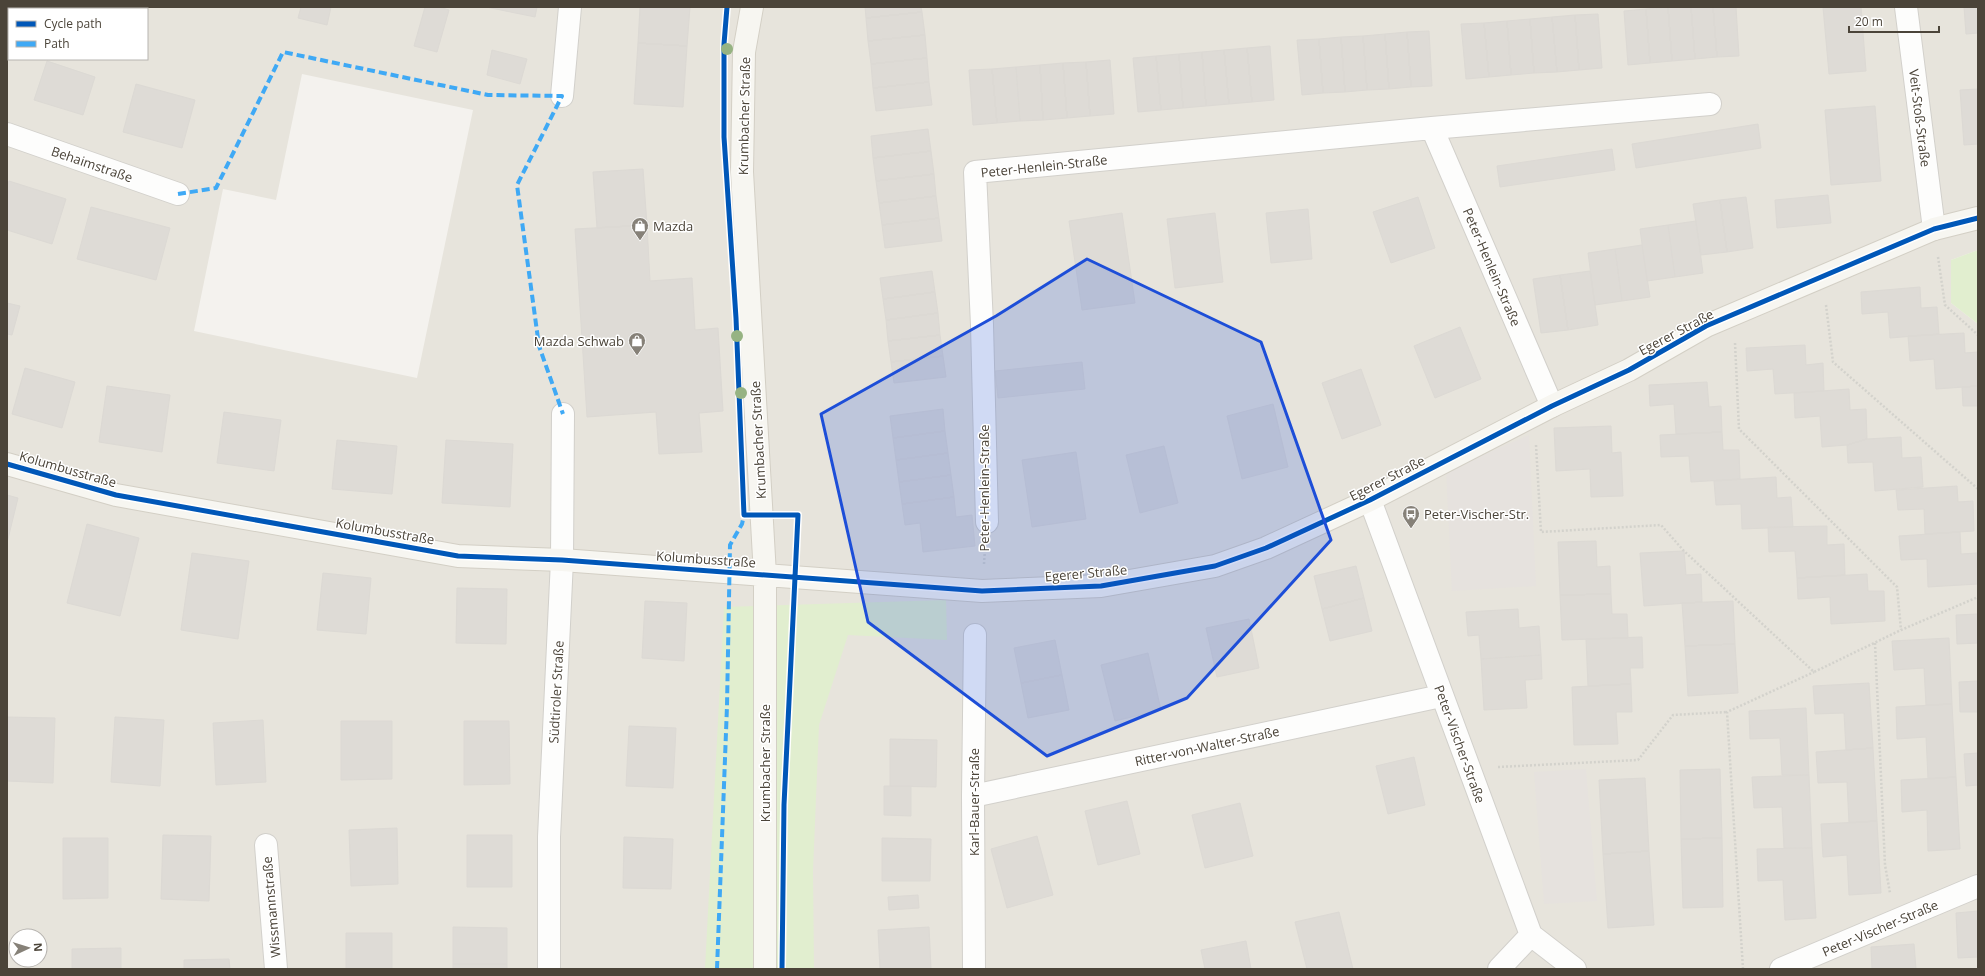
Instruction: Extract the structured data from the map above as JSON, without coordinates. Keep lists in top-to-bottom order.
{
  "streets": {
    "street": [
      "Krumbacher Straße",
      "Veit-Stoß-Straße",
      "Behaimstraße",
      "Peter-Henlein-Straße",
      "Egerer Straße",
      "Kolumbusstraße",
      "Südtiroler Straße",
      "Peter-Vischer-Straße",
      "Ritter-von-Walter-Straße",
      "Karl-Bauer-Straße",
      "Wissmannstraße"
    ]
  },
  "crossings": [
    ["Krumbacher Straße", "Egerer Straße"],
    ["Krumbacher Straße", "Kolumbusstraße"],
    ["Veit-Stoß-Straße", "Egerer Straße"],
    ["Peter-Henlein-Straße", "Egerer Straße"],
    ["Egerer Straße", "Kolumbusstraße"],
    ["Egerer Straße", "Peter-Vischer-Straße"],
    ["Kolumbusstraße", "Südtiroler Straße"],
    ["Peter-Vischer-Straße", "Ritter-von-Walter-Straße"],
    ["Ritter-von-Walter-Straße", "Karl-Bauer-Straße"]
  ],
  "places": {
    "shop": ["Mazda", "Mazda Schwab"],
    "bus stop": ["Peter-Vischer-Str."]
  },
  "legend": ["Cycle path", "Path"],
  "scale_bar": "20 m",
  "north": "right"
}
